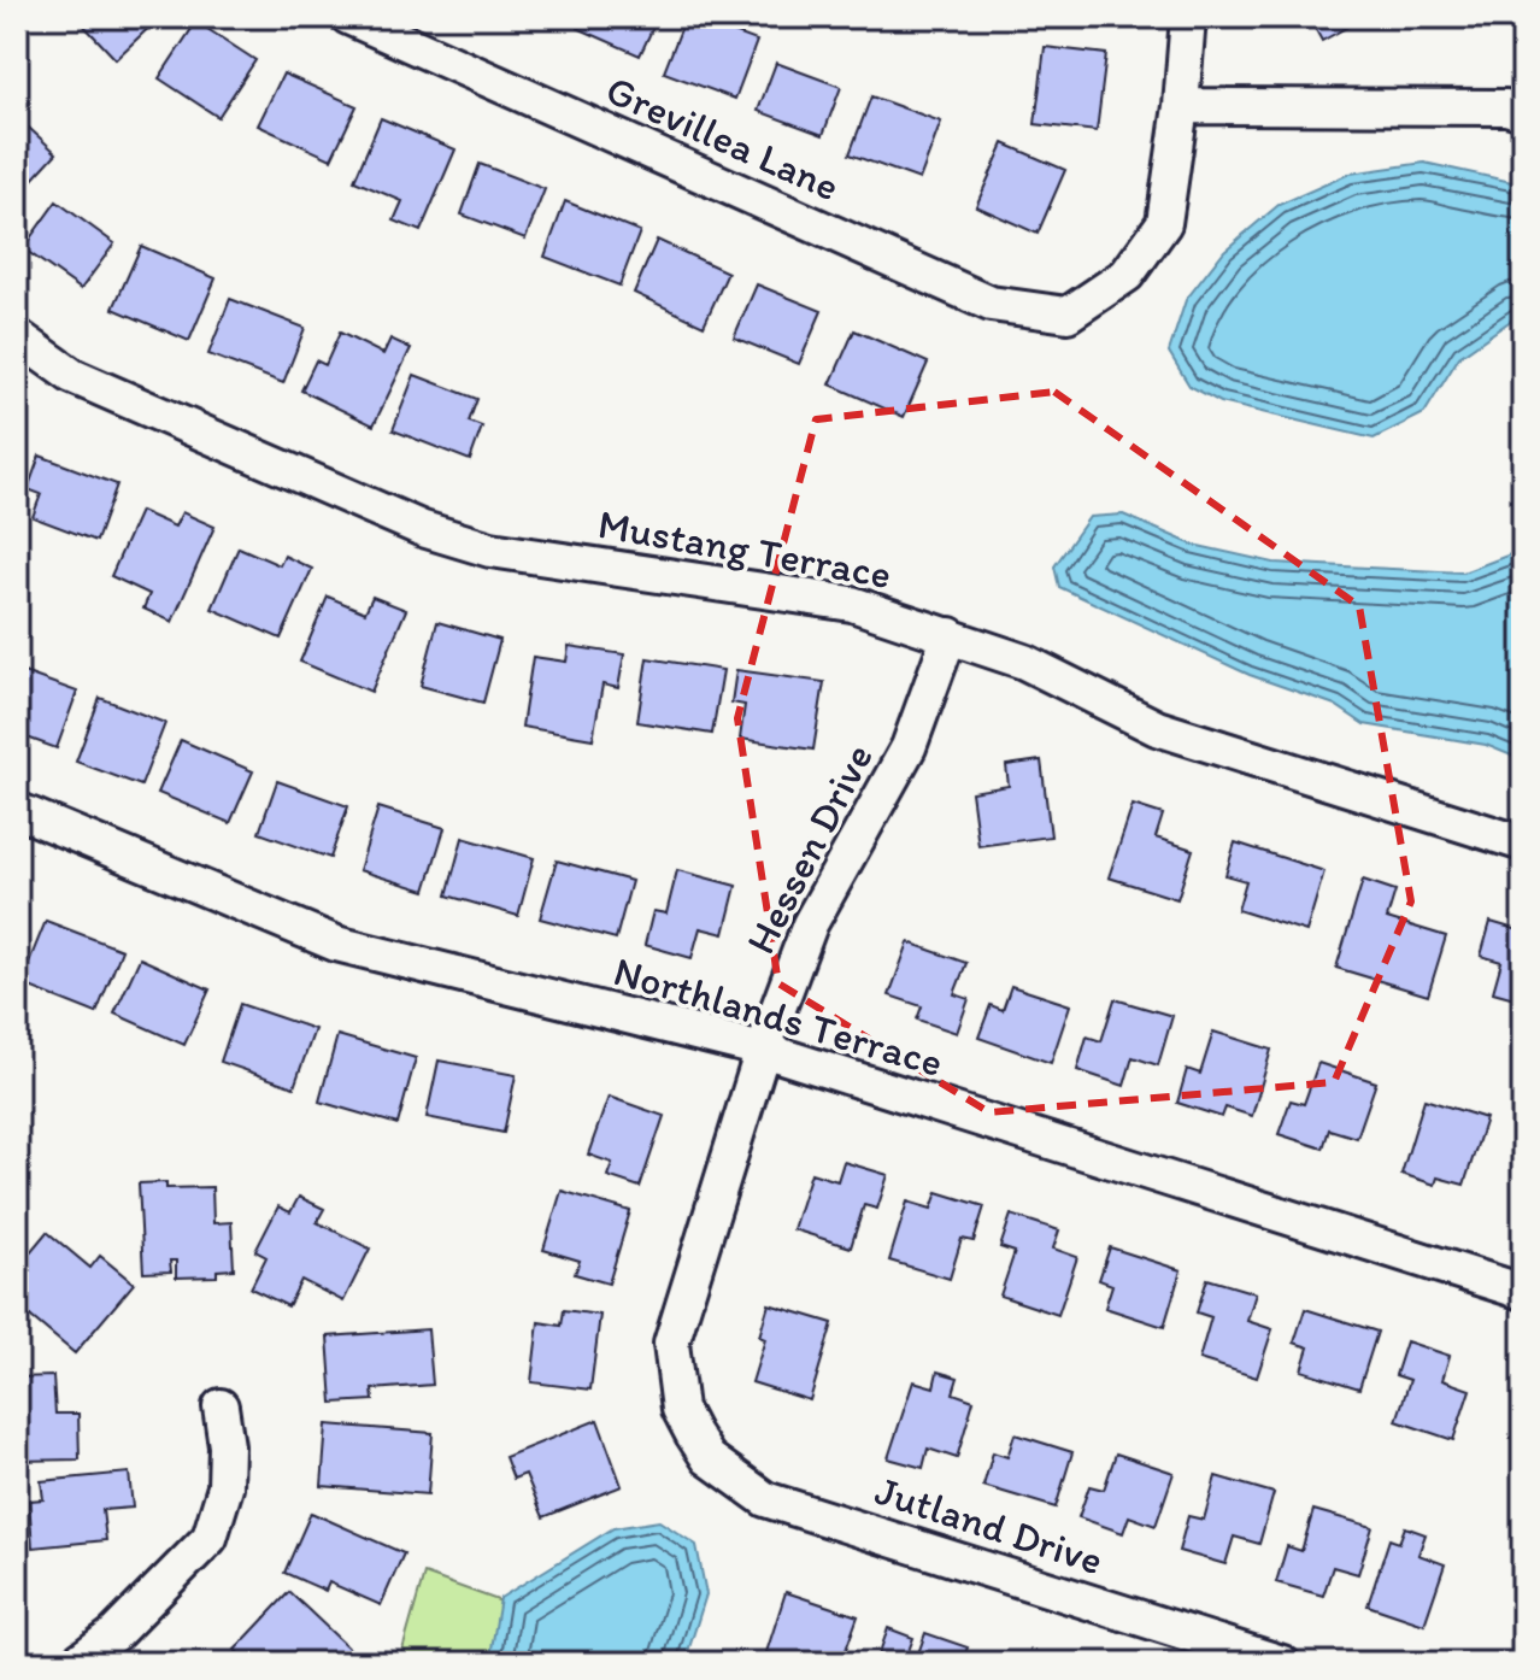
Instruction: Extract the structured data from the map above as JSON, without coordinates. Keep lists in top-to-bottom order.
{
  "streets": {
    "street": [
      "Grevillea Lane",
      "Mustang Terrace",
      "Hessen Drive",
      "Northlands Terrace",
      "Jutland Drive"
    ]
  },
  "crossings": [
    ["Mustang Terrace", "Hessen Drive"],
    ["Hessen Drive", "Northlands Terrace"],
    ["Hessen Drive", "Jutland Drive"]
  ]
}
